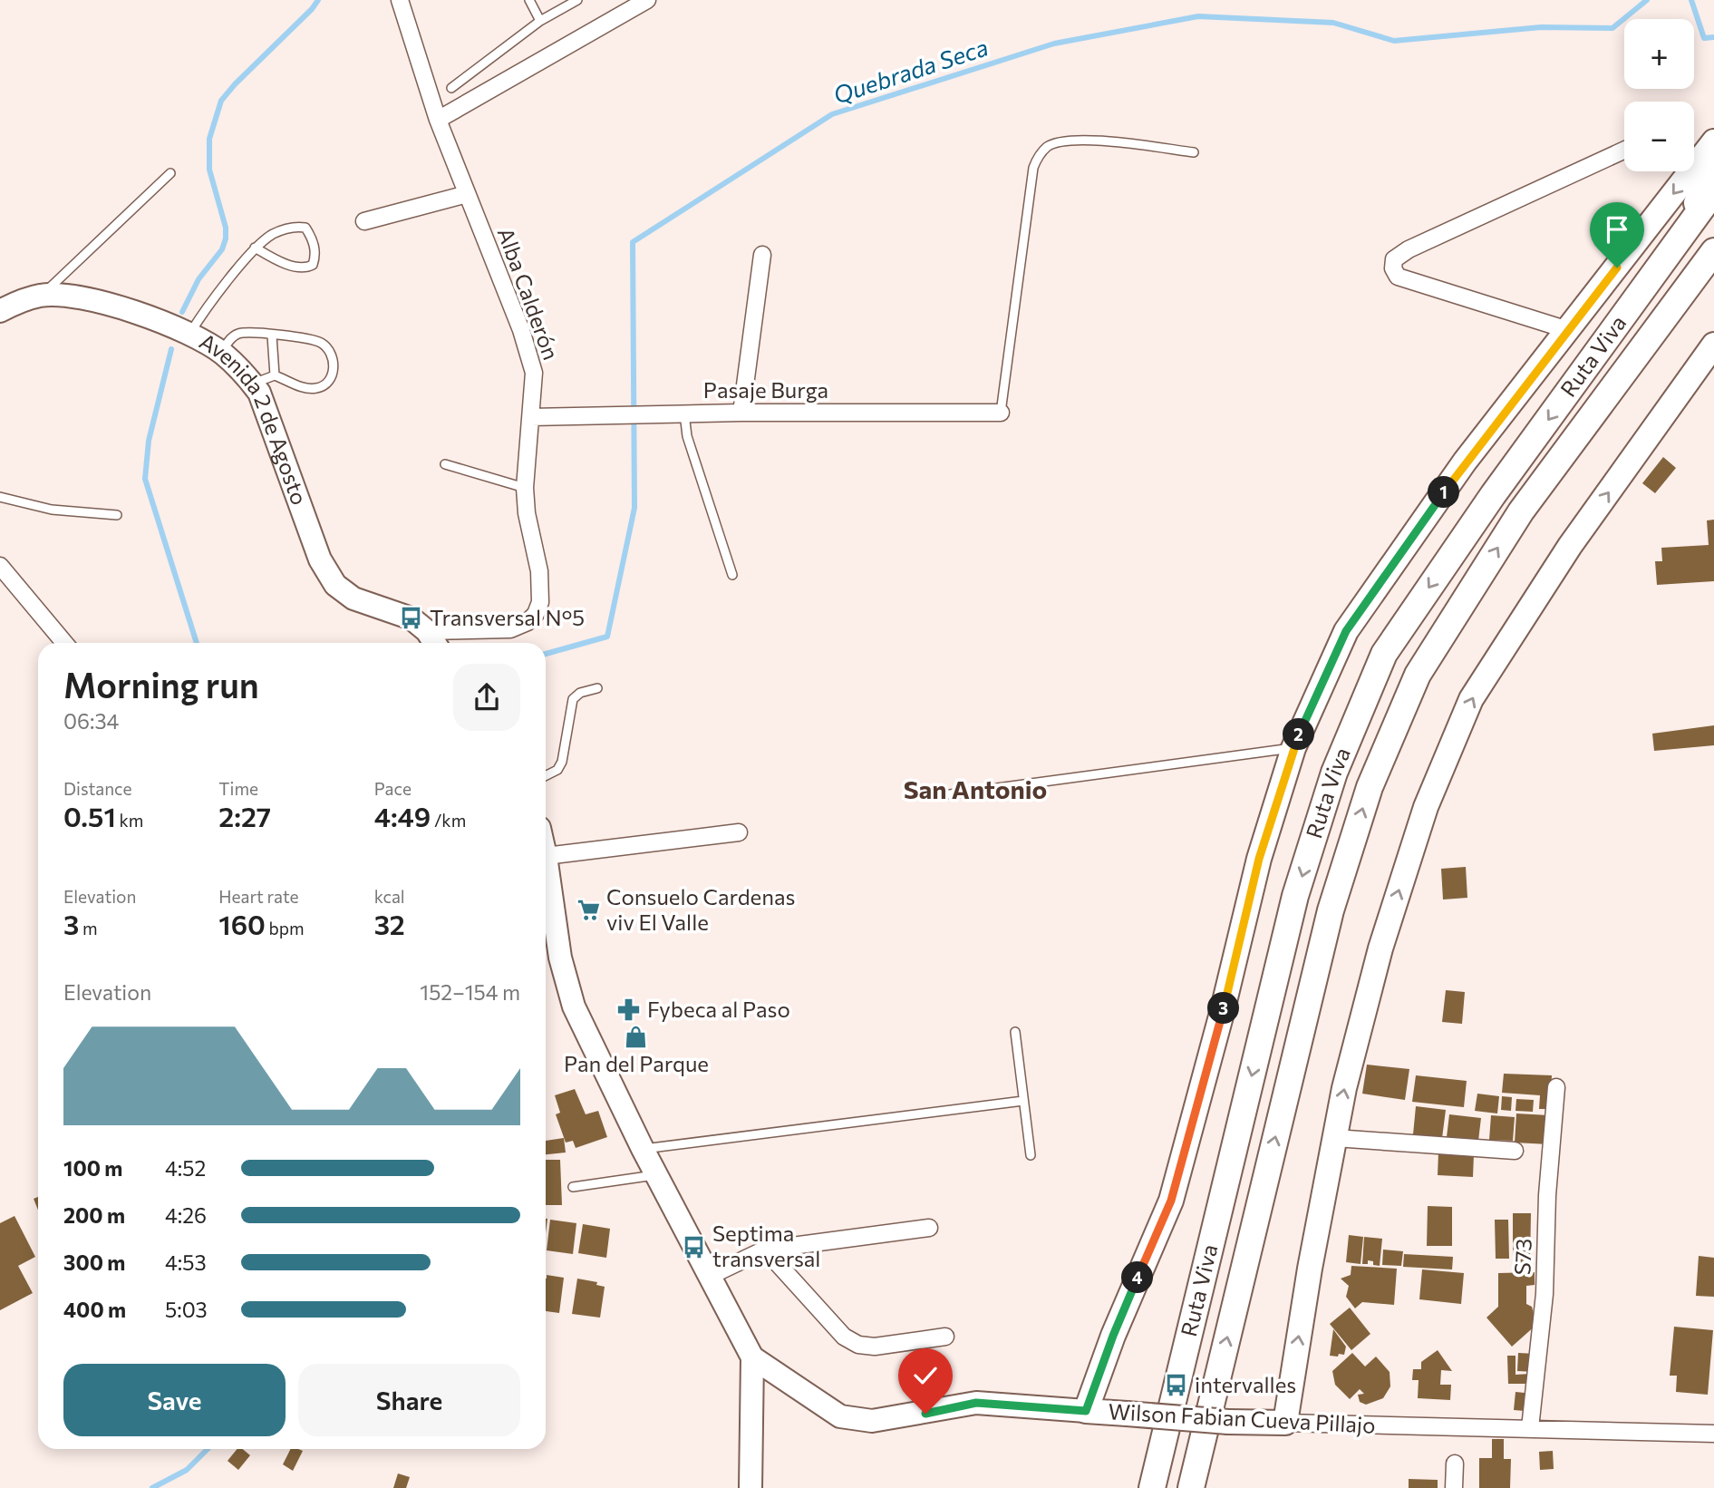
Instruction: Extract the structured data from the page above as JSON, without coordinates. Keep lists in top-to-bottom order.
{
  "streets": {
    "highway": ["Ruta Viva"],
    "main road": ["Avenida 2 de Agosto", "Wilson Fabian Cueva Pillajo"],
    "street": ["Alba Calderón", "Pasaje Burga", "S73"]
  },
  "crossings": [
    ["Alba Calderón", "Pasaje Burga"],
    ["Alba Calderón", "Avenida 2 de Agosto"],
    ["Ruta Viva", "Wilson Fabian Cueva Pillajo"],
    ["S73", "Wilson Fabian Cueva Pillajo"]
  ],
  "districts": ["San Antonio"],
  "water": ["Quebrada Seca"],
  "places": {
    "bus stop": ["Transversal N°5", "Septima transversal", "intervalles"],
    "supermarket": ["Consuelo Cardenas viv El Valle"],
    "pharmacy": ["Fybeca al Paso"],
    "shop": ["Pan del Parque"]
  },
  "page": {
    "map_buttons": ["+", "−"],
    "pins": [
      "1",
      "2",
      "3",
      "4"
    ],
    "heading": ["Morning run", "06:34"],
    "stats": [
      ["Distance", "0.51 km"],
      ["Time", "2:27"],
      ["Pace", "4:49 /km"],
      ["Elevation", "3 m"],
      ["Heart rate", "160 bpm"],
      ["kcal", "32"]
    ],
    "chart": ["Elevation", "152–154 m"],
    "list": [
      {
        "name": "100 m",
        "note": "4:52"
      },
      {
        "name": "200 m",
        "note": "4:26"
      },
      {
        "name": "300 m",
        "note": "4:53"
      },
      {
        "name": "400 m",
        "note": "5:03"
      }
    ],
    "buttons": ["Save", "Share"]
  }
}
